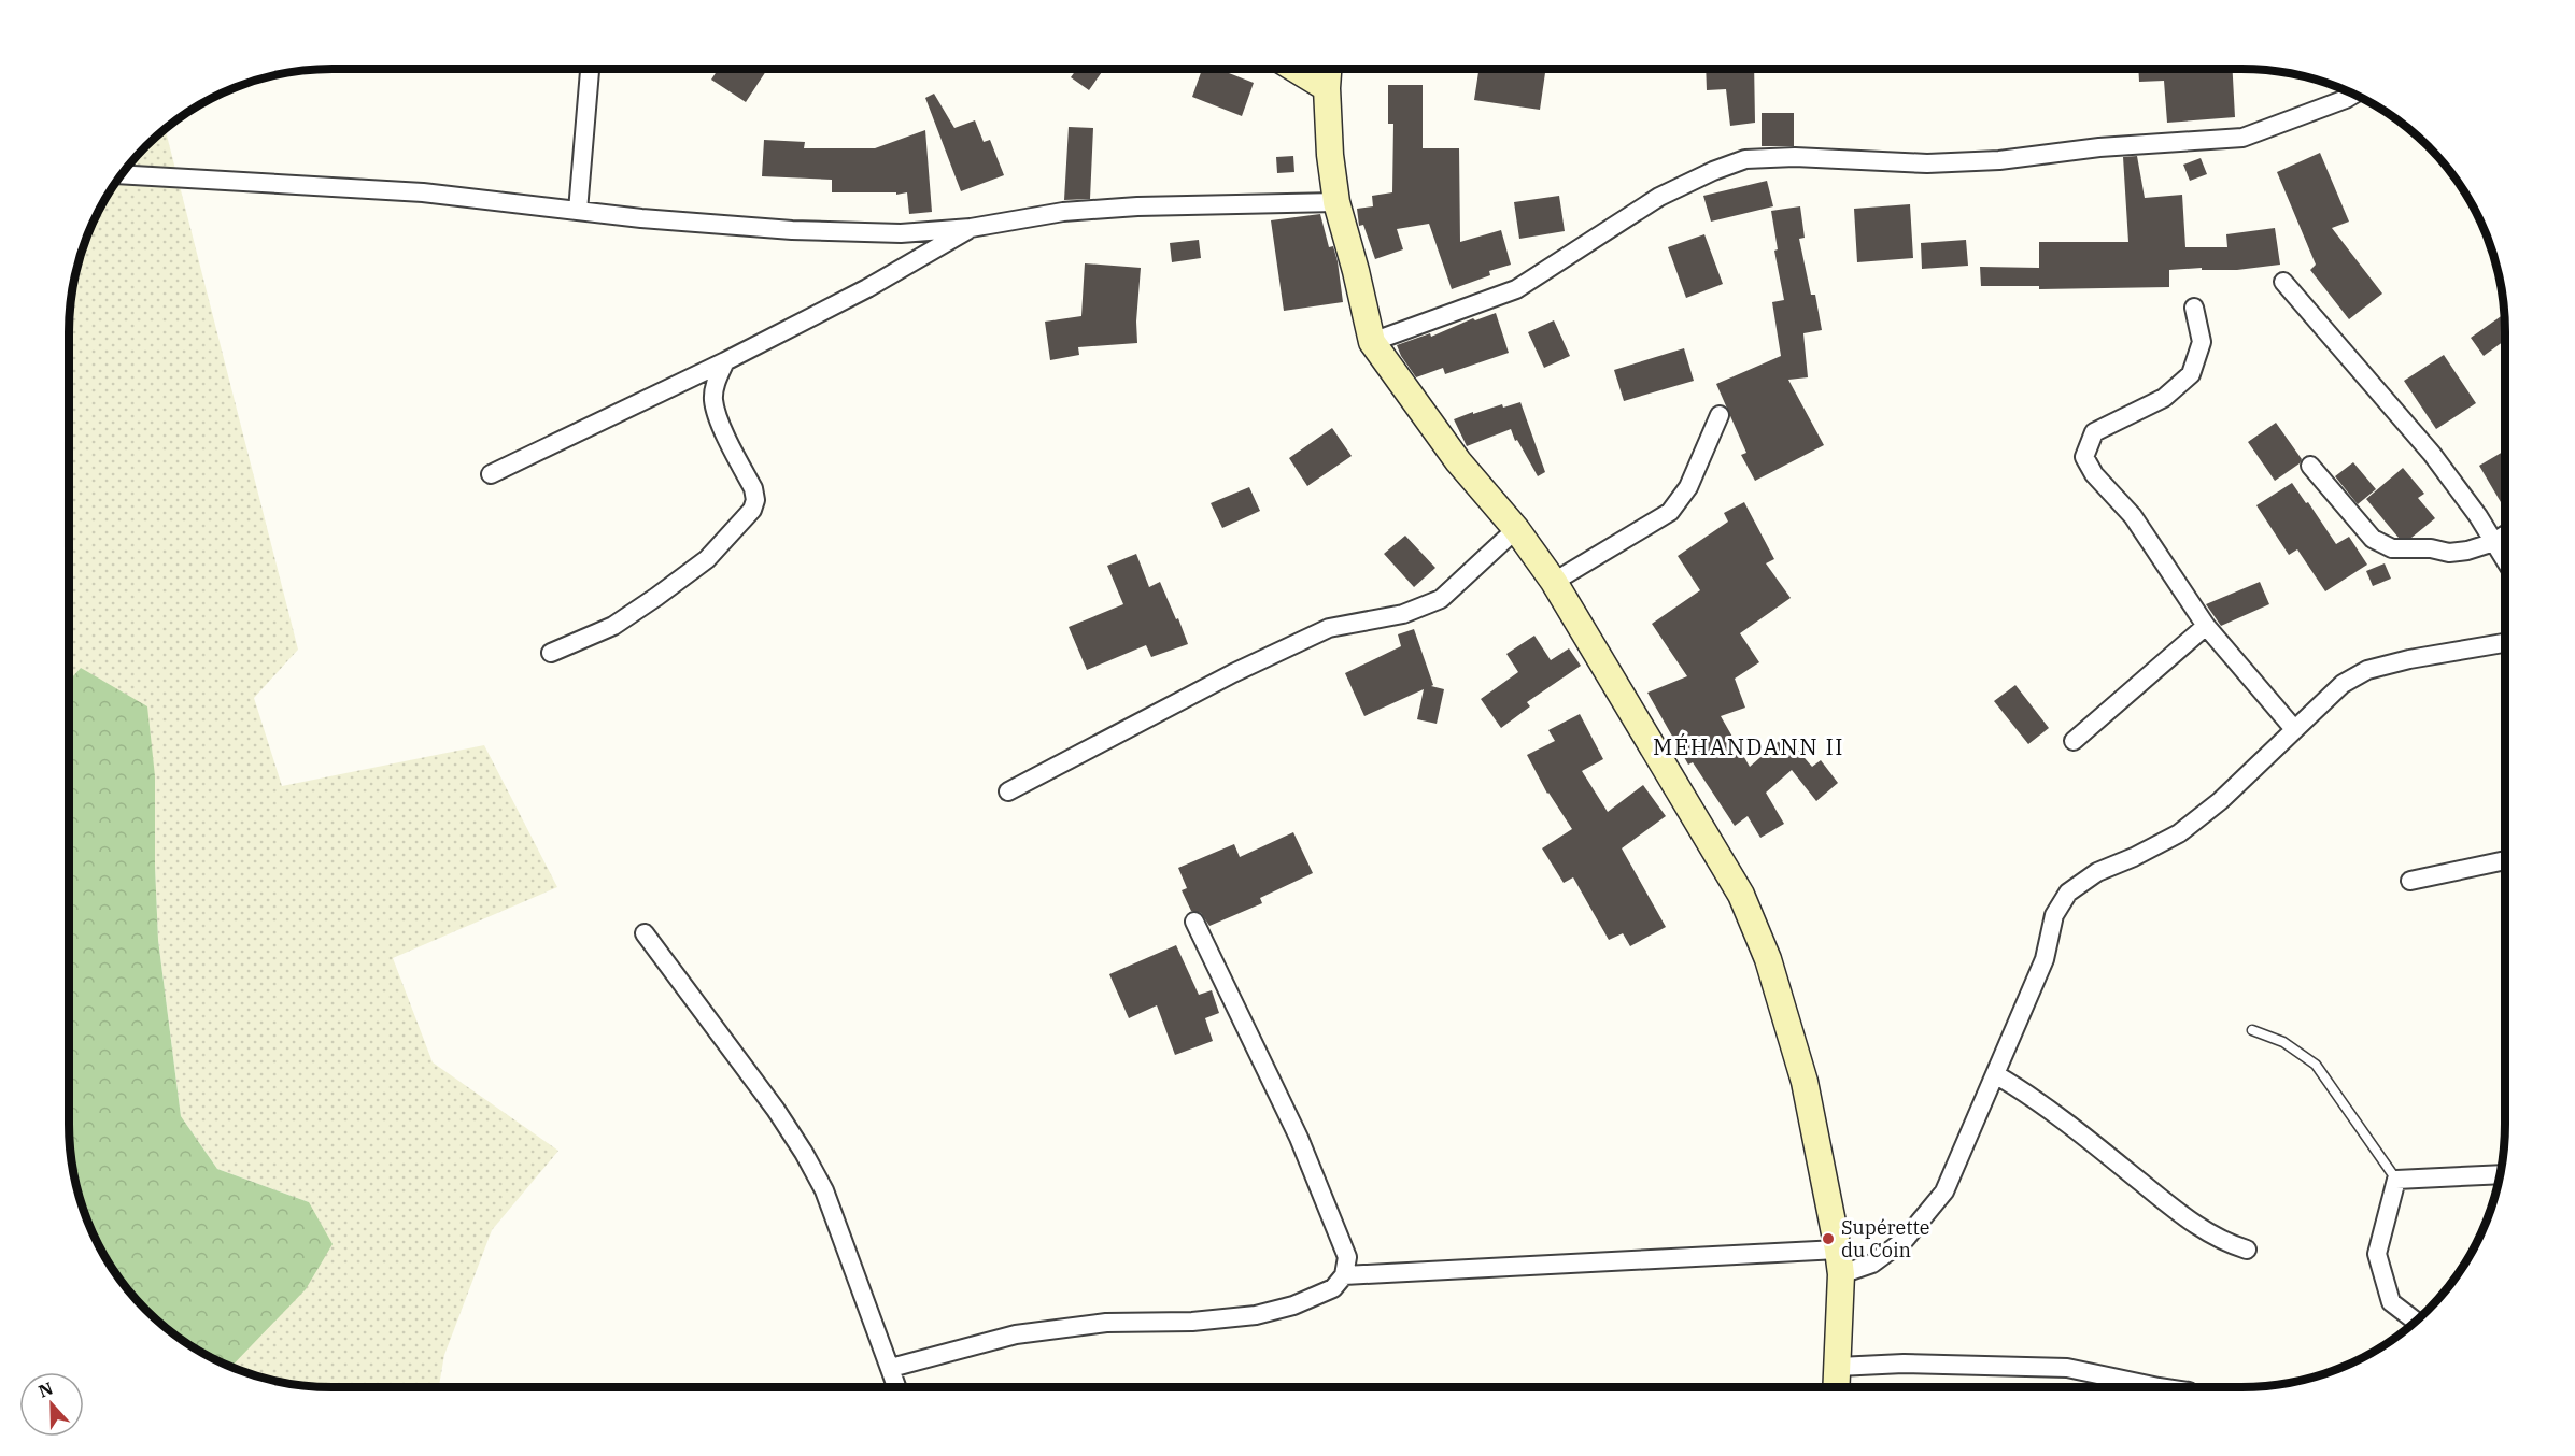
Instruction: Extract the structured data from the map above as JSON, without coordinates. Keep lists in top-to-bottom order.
{
  "districts": ["MÉHANDANN II"],
  "places": ["Supérette du Coin"],
  "north": "top"
}
